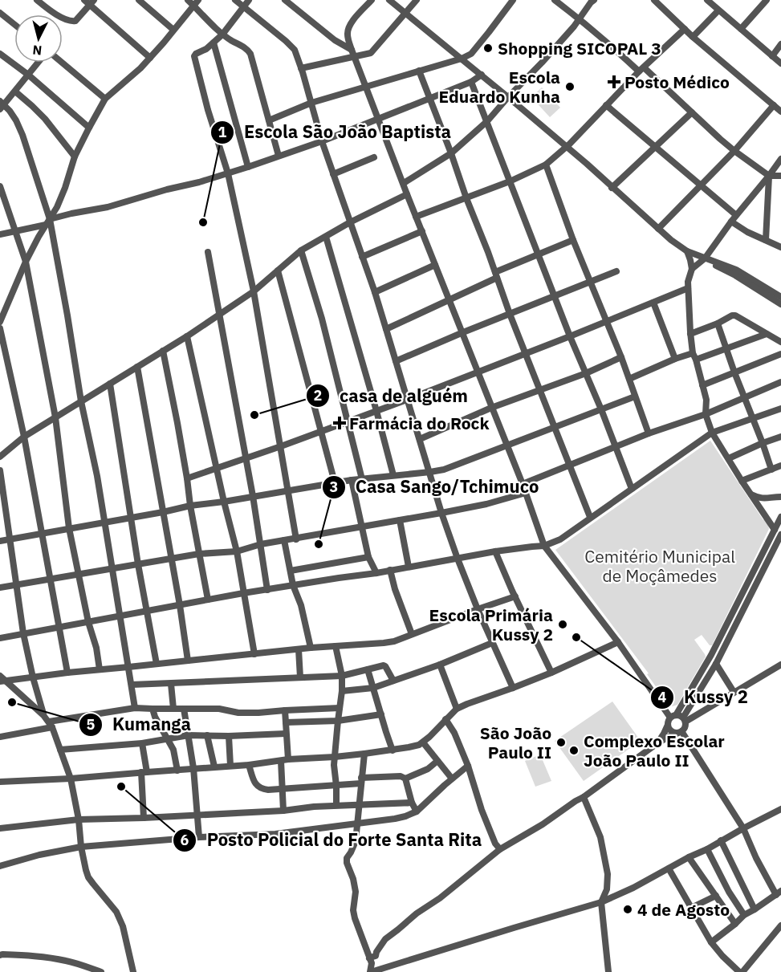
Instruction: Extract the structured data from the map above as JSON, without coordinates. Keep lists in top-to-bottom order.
{
  "parks": ["Cemitério Municipal de Moçâmedes"],
  "places": {
    "other": [
      "Shopping SICOPAL 3",
      "Escola Eduardo Kunha",
      "Escola São João Baptista",
      "casa de alguém",
      "Casa Sango/Tchimuco",
      "Escola Primária Kussy 2",
      "Kussy 2",
      "Kumanga",
      "São João Paulo II",
      "Complexo Escolar João Paulo II",
      "Posto Policial do Forte Santa Rita",
      "4 de Agosto"
    ],
    "health": ["Posto Médico", "Farmácia do Rock"]
  },
  "north": "bottom"
}
